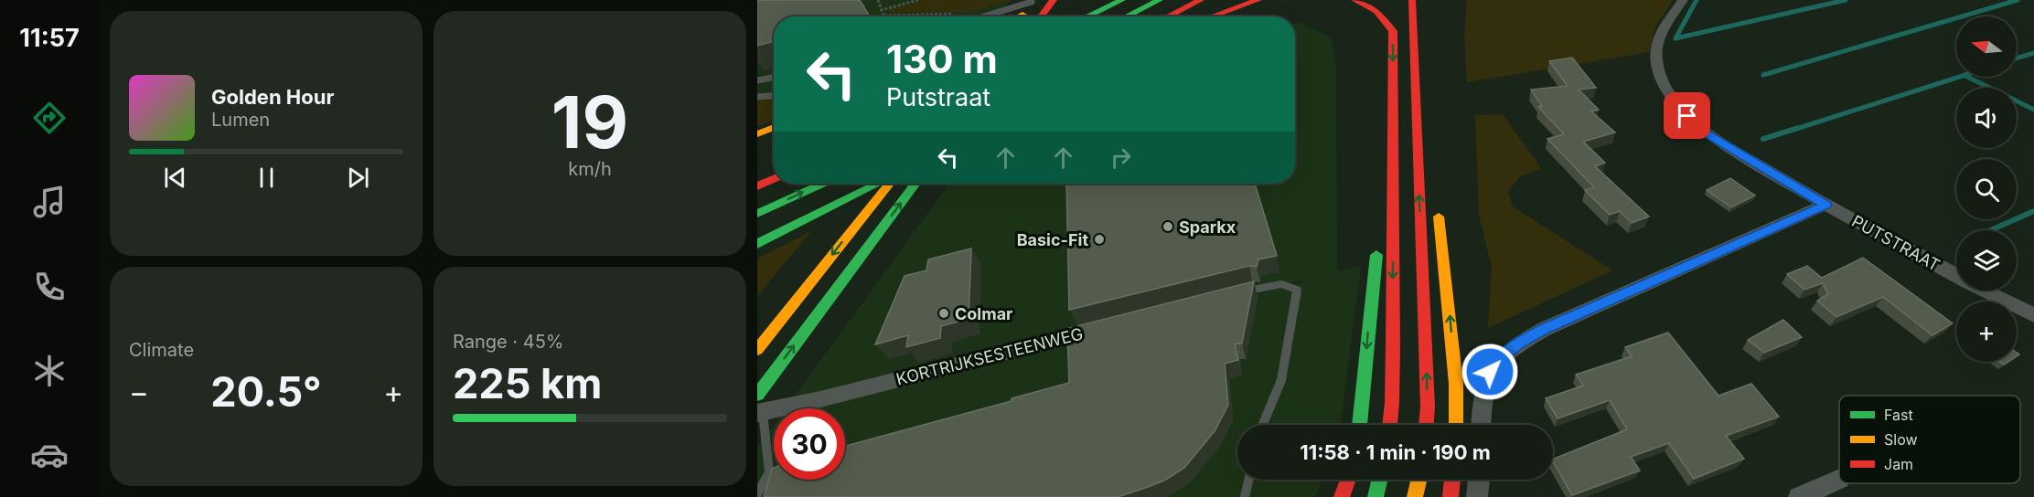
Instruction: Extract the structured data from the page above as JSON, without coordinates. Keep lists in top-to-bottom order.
{
  "streets": {
    "street": ["PUTSTRAAT", "KORTRIJKSESTEENWEG"]
  },
  "places": ["Sparkx", "Basic-Fit", "Colmar"],
  "legend": ["Fast", "Slow", "Jam"],
  "north": "left",
  "page": {
    "tabs": "11:57",
    "tile": [
      ["19", "km/h"],
      "Climate",
      ["Range · 45%", "225 km"]
    ],
    "map_buttons": "+",
    "turn": ["130 m", "Putstraat"],
    "song": ["Golden Hour", "Lumen"],
    "heat": ["−", "20.5°", "+"],
    "limit": "30",
    "trip": "11:58 · 1 min · 190 m"
  }
}
